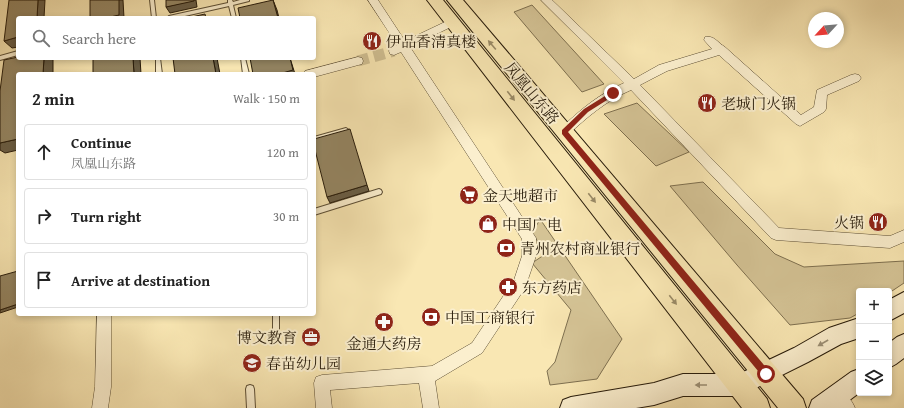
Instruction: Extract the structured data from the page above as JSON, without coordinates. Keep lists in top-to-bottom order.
{
  "streets": {
    "main road": ["凤凰山东路"]
  },
  "places": {
    "restaurant": ["伊品香清真楼", "老城门火锅", "火锅"],
    "supermarket": ["金天地超市"],
    "shop": ["中国广电"],
    "bank": ["青州农村商业银行", "中国工商银行"],
    "pharmacy": ["东方药店", "金通大药房"],
    "office": ["博文教育"],
    "school or university": ["春苗幼儿园"]
  },
  "north": "bottom left",
  "page": {
    "search": "Search here",
    "heading": ["2 min", "Walk · 150 m"],
    "list": [
      ["Continue", "凤凰山东路", "120 m"],
      ["Turn right", "30 m"],
      "Arrive at destination"
    ],
    "map_buttons": ["+", "−"]
  }
}
